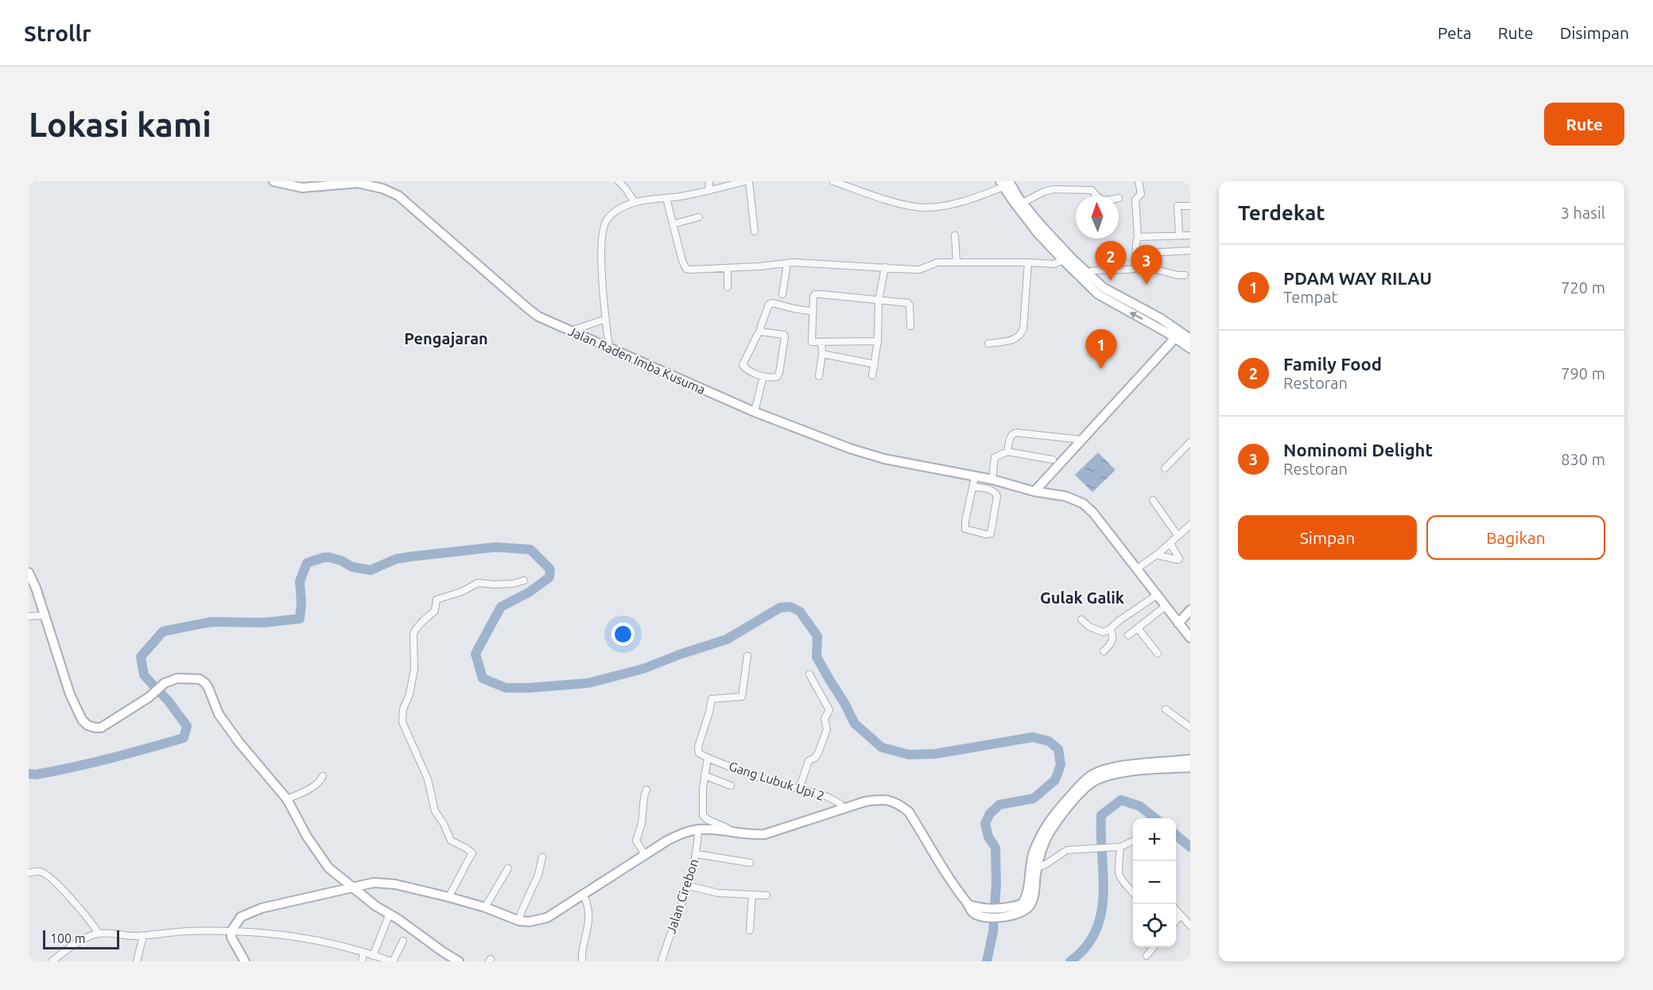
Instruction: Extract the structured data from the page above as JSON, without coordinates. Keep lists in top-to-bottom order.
{
  "streets": {
    "street": ["Jalan Raden Imba Kusuma", "Gang Lubuk Upi 2", "Jalan Cirebon"]
  },
  "districts": ["Pengajaran", "Gulak Galik"],
  "scale_bar": "100 m",
  "north": "top",
  "page": {
    "header": "Strollr",
    "nav": ["Peta", "Rute", "Disimpan"],
    "buttons": [
      "Rute",
      ["Simpan", "Bagikan"]
    ],
    "title": "Lokasi kami",
    "heading": ["Terdekat", "3 hasil"],
    "pins": ["2", "3", "1"],
    "list": [
      {
        "mark": "1",
        "name": "PDAM WAY RILAU",
        "note": "Tempat",
        "value": "720 m"
      },
      {
        "mark": "2",
        "name": "Family Food",
        "note": "Restoran",
        "value": "790 m"
      },
      {
        "mark": "3",
        "name": "Nominomi Delight",
        "note": "Restoran",
        "value": "830 m"
      }
    ],
    "map_buttons": ["+", "−"],
    "scale": "100 m"
  }
}
